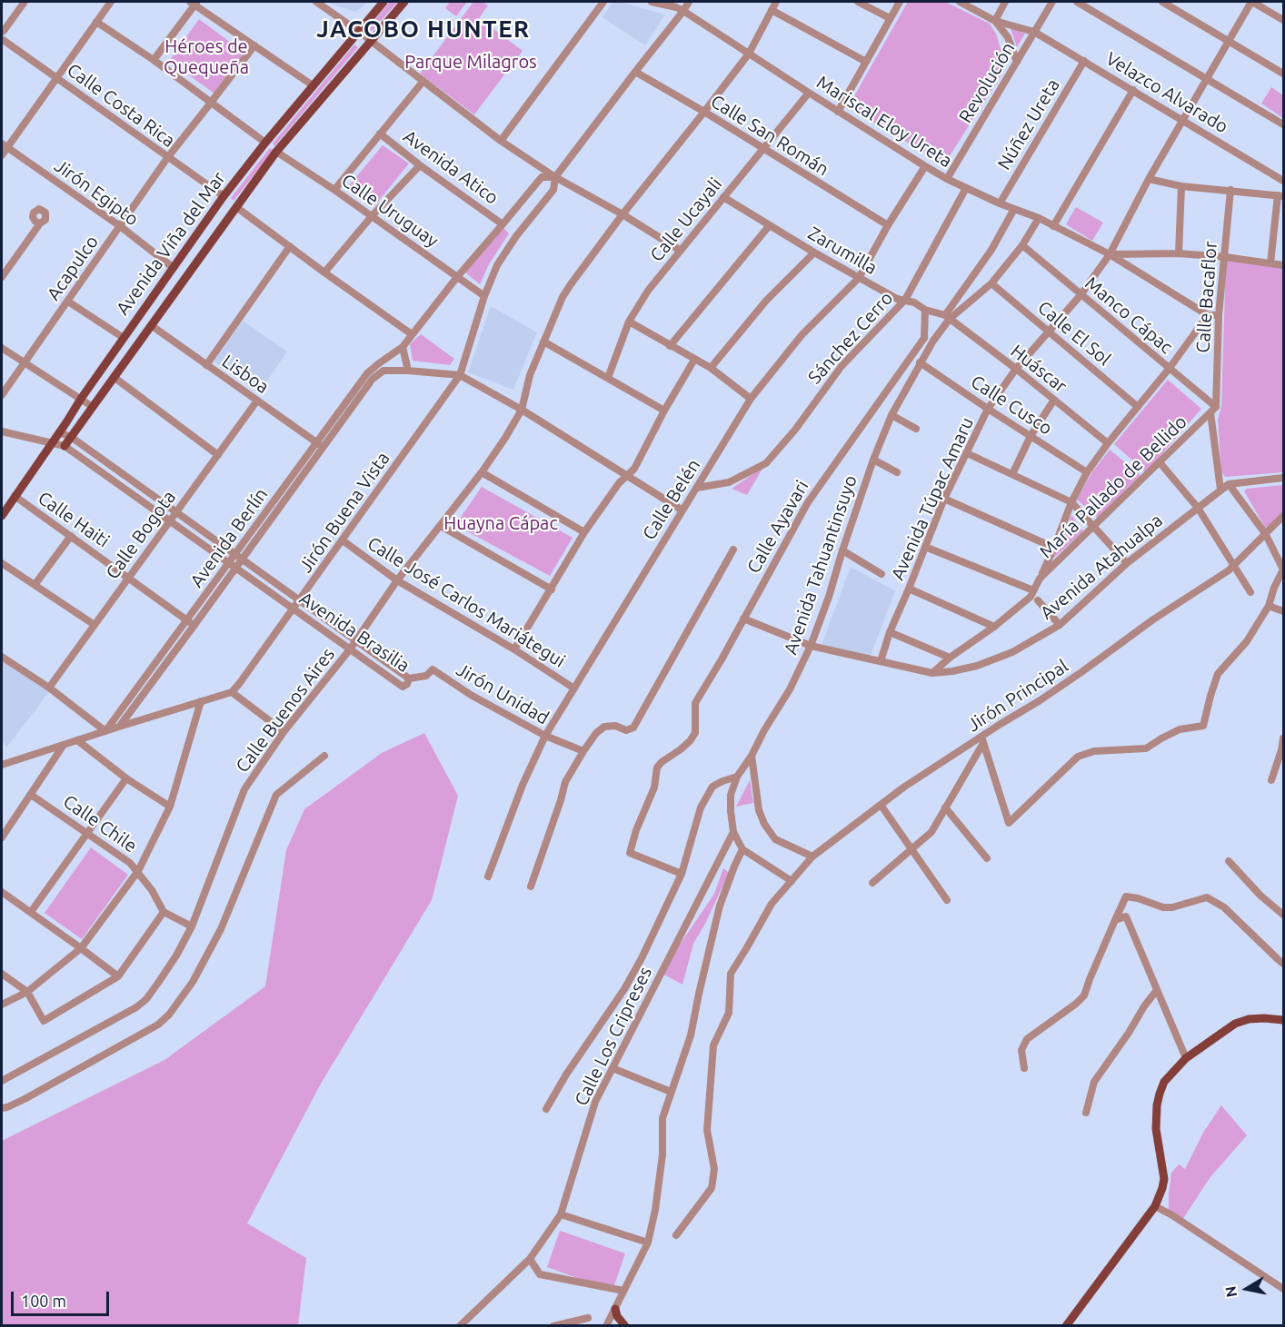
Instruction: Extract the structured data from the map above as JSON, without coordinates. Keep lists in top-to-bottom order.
{
  "streets": {
    "main road": ["Avenida Viña del Mar"],
    "street": [
      "Revolución",
      "Velazco Alvarado",
      "Calle Costa Rica",
      "Mariscal Eloy Ureta",
      "Núñez Ureta",
      "Calle San Román",
      "Avenida Atico",
      "Jirón Egipto",
      "Calle Uruguay",
      "Calle Ucayali",
      "Zarumilla",
      "Acapulco",
      "Calle Bacaflor",
      "Manco Cápac",
      "Calle El Sol",
      "Sánchez Cerro",
      "Huáscar",
      "Lisboa",
      "Calle Cusco",
      "María Pallado de Bellido",
      "Avenida Túpac Amaru",
      "Calle Belén",
      "Jirón Buena Vista",
      "Calle Haiti",
      "Calle Ayavari",
      "Calle Bogota",
      "Avenida Berlín",
      "Avenida Tahuantinsuyo",
      "Avenida Atahualpa",
      "Calle José Carlos Mariátegui",
      "Avenida Brasilia",
      "Jirón Unidad",
      "Jirón Principal",
      "Calle Buenos Aires",
      "Calle Chile",
      "Calle Los Cripreses"
    ]
  },
  "crossings": [
    ["Revolución", "Velazco Alvarado"],
    ["Revolución", "Mariscal Eloy Ureta"],
    ["Velazco Alvarado", "Núñez Ureta"],
    ["Velazco Alvarado", "Avenida Túpac Amaru"],
    ["Calle Costa Rica", "Avenida Viña del Mar"],
    ["Calle Costa Rica", "Acapulco"],
    ["Mariscal Eloy Ureta", "Núñez Ureta"],
    ["Mariscal Eloy Ureta", "Calle Ucayali"],
    ["Mariscal Eloy Ureta", "Sánchez Cerro"],
    ["Mariscal Eloy Ureta", "Avenida Túpac Amaru"],
    ["Mariscal Eloy Ureta", "Calle Belén"],
    ["Mariscal Eloy Ureta", "Avenida Tahuantinsuyo"],
    ["Mariscal Eloy Ureta", "Avenida Atahualpa"],
    ["Mariscal Eloy Ureta", "Calle Buenos Aires"],
    ["Calle San Román", "Calle Ucayali"],
    ["Calle San Román", "Calle Belén"],
    ["Calle San Román", "Calle Buenos Aires"],
    ["Avenida Atico", "Avenida Berlín"],
    ["Jirón Egipto", "Avenida Viña del Mar"],
    ["Jirón Egipto", "Acapulco"],
    ["Calle Uruguay", "Avenida Viña del Mar"],
    ["Calle Uruguay", "Jirón Buena Vista"],
    ["Calle Uruguay", "Avenida Berlín"],
    ["Calle Ucayali", "Zarumilla"],
    ["Avenida Viña del Mar", "Lisboa"],
    ["Avenida Viña del Mar", "Calle Haiti"],
    ["Avenida Viña del Mar", "Avenida Brasilia"],
    ["Zarumilla", "Sánchez Cerro"],
    ["Zarumilla", "Huáscar"],
    ["Zarumilla", "Calle Belén"],
    ["Zarumilla", "Avenida Tahuantinsuyo"],
    ["Calle Bacaflor", "Manco Cápac"],
    ["Calle Bacaflor", "María Pallado de Bellido"],
    ["Calle Bacaflor", "Avenida Atahualpa"],
    ["Manco Cápac", "María Pallado de Bellido"],
    ["Manco Cápac", "Avenida Túpac Amaru"],
    ["Manco Cápac", "Avenida Tahuantinsuyo"],
    ["Manco Cápac", "Avenida Atahualpa"],
    ["Calle El Sol", "Avenida Túpac Amaru"],
    ["Calle El Sol", "Avenida Tahuantinsuyo"],
    ["Calle El Sol", "Avenida Atahualpa"],
    ["Sánchez Cerro", "Calle Belén"],
    ["Huáscar", "Avenida Túpac Amaru"],
    ["Huáscar", "Avenida Tahuantinsuyo"],
    ["Huáscar", "Avenida Atahualpa"],
    ["Lisboa", "Calle Bogota"],
    ["Lisboa", "Avenida Berlín"],
    ["Calle Cusco", "Avenida Túpac Amaru"],
    ["Calle Cusco", "Avenida Tahuantinsuyo"],
    ["Calle Cusco", "Avenida Atahualpa"],
    ["María Pallado de Bellido", "Avenida Atahualpa"],
    ["Avenida Túpac Amaru", "Avenida Atahualpa"],
    ["Calle Belén", "Calle José Carlos Mariátegui"],
    ["Calle Belén", "Jirón Unidad"],
    ["Jirón Buena Vista", "Avenida Berlín"],
    ["Jirón Buena Vista", "Calle José Carlos Mariátegui"],
    ["Jirón Buena Vista", "Avenida Brasilia"],
    ["Calle Haiti", "Calle Bogota"],
    ["Calle Haiti", "Avenida Berlín"],
    ["Calle Ayavari", "Avenida Atahualpa"],
    ["Calle Bogota", "Avenida Brasilia"],
    ["Avenida Berlín", "Avenida Brasilia"],
    ["Avenida Tahuantinsuyo", "Avenida Atahualpa"],
    ["Avenida Tahuantinsuyo", "Calle Los Cripreses"],
    ["Calle José Carlos Mariátegui", "Calle Buenos Aires"],
    ["Avenida Brasilia", "Jirón Unidad"],
    ["Avenida Brasilia", "Calle Buenos Aires"]
  ],
  "districts": ["JACOBO HUNTER"],
  "parks": ["Héroes de Quequeña", "Parque Milagros", "Huayna Cápac"],
  "scale_bar": "100 m",
  "north": "left"
}
